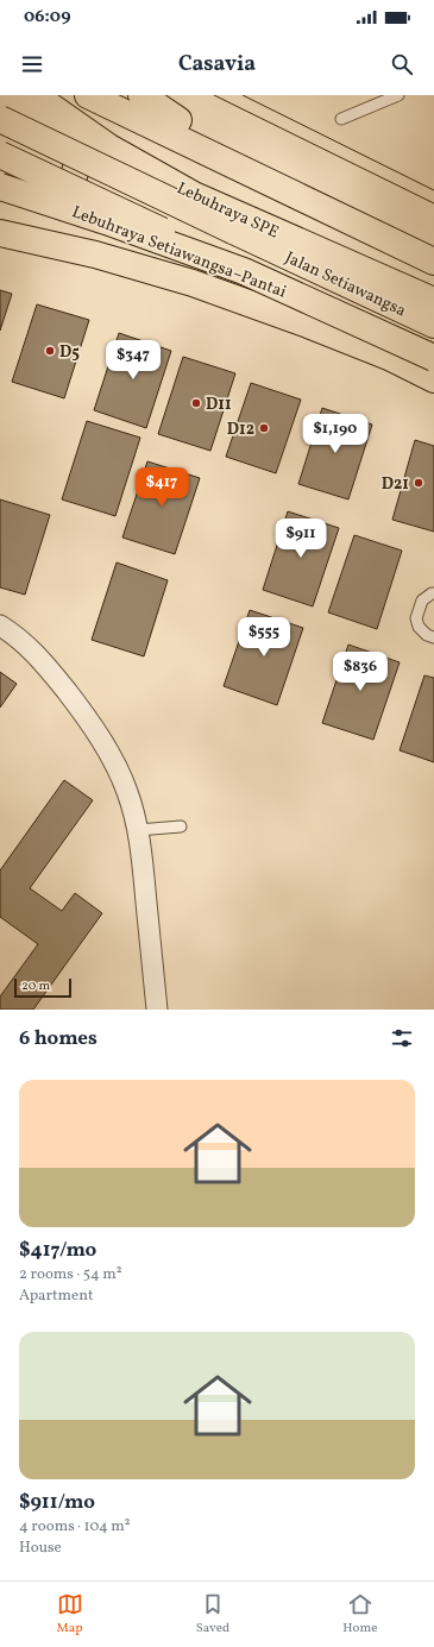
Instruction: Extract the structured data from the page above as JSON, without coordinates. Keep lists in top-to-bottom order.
{
  "streets": {
    "main road": ["Lebuhraya SPE", "Lebuhraya Setiawangsa–Pantai", "Jalan Setiawangsa"]
  },
  "places": [
    "D5",
    "D11",
    "D12",
    "D21"
  ],
  "scale_bar": "20 m",
  "page": {
    "status": "06:09",
    "header": "Casavia",
    "price": [
      "$347",
      "$1,190",
      "$417",
      "$911",
      "$555",
      "$836"
    ],
    "scale": "20 m",
    "heading": "6 homes",
    "list": [
      {
        "name": "$417/mo",
        "note": "2 rooms · 54 m² · Apartment"
      },
      {
        "name": "$911/mo",
        "note": "4 rooms · 104 m² · House"
      }
    ],
    "tabs": ["Map", "Saved", "Home"]
  }
}
